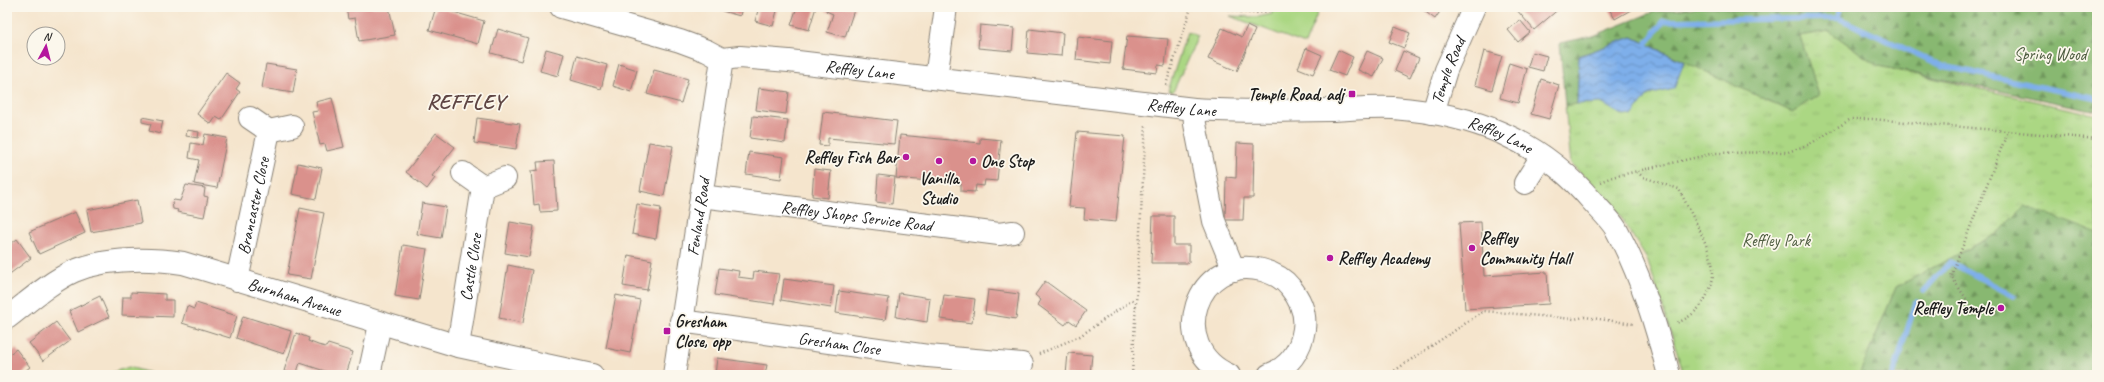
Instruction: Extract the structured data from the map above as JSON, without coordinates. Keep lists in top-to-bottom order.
{
  "streets": {
    "street": [
      "Reffley Lane",
      "Temple Road",
      "Brancaster Close",
      "Reffley Shops Service Road",
      "Fenland Road",
      "Castle Close",
      "Burnham Avenue",
      "Gresham Close"
    ]
  },
  "crossings": [
    ["Reffley Lane", "Temple Road"],
    ["Reffley Lane", "Fenland Road"],
    ["Brancaster Close", "Burnham Avenue"],
    ["Reffley Shops Service Road", "Fenland Road"],
    ["Fenland Road", "Gresham Close"],
    ["Castle Close", "Burnham Avenue"]
  ],
  "districts": ["REFFLEY"],
  "parks": ["Spring Wood", "Reffley Park"],
  "places": {
    "transit": ["Temple Road, adj", "Gresham Close, opp"],
    "other": [
      "Reffley Fish Bar",
      "Vanilla Studio",
      "One Stop",
      "Reffley Community Hall",
      "Reffley Academy",
      "Reffley Temple"
    ]
  },
  "north": "top"
}
